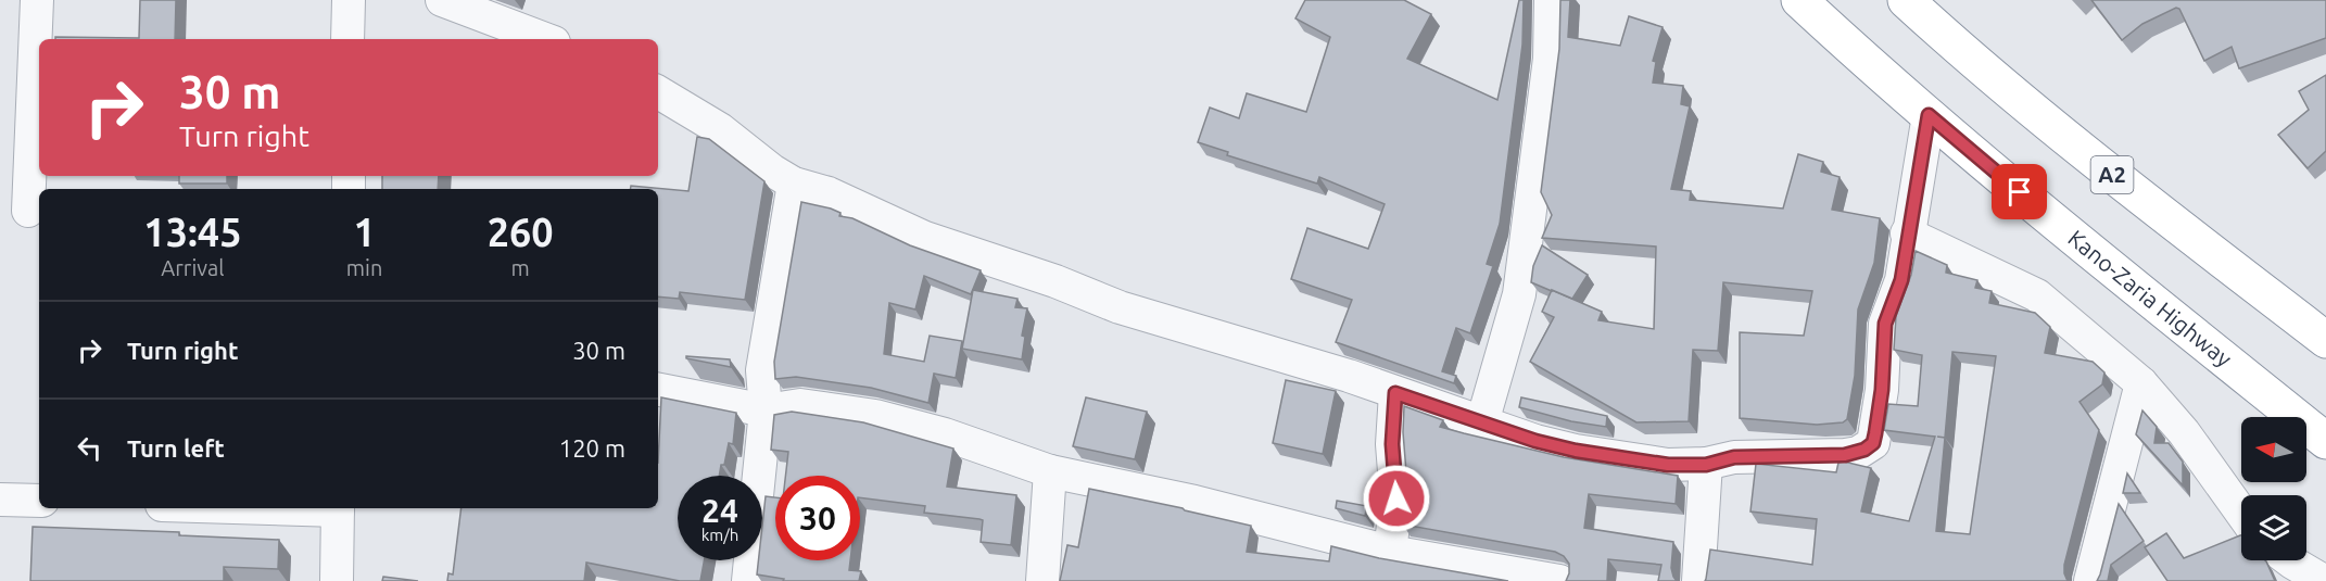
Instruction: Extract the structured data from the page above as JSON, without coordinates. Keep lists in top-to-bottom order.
{
  "streets": {
    "highway": ["A2", "Kano-Zaria Highway"]
  },
  "north": "left",
  "page": {
    "turn": ["30 m", "Turn right"],
    "eta": [
      "13:45",
      "Arrival",
      "1",
      "min",
      "260",
      "m"
    ],
    "list": [
      {
        "name": "Turn right",
        "value": "30 m"
      },
      {
        "name": "Turn left",
        "value": "120 m"
      }
    ],
    "speed": "24 km/h",
    "limit": "30"
  }
}
